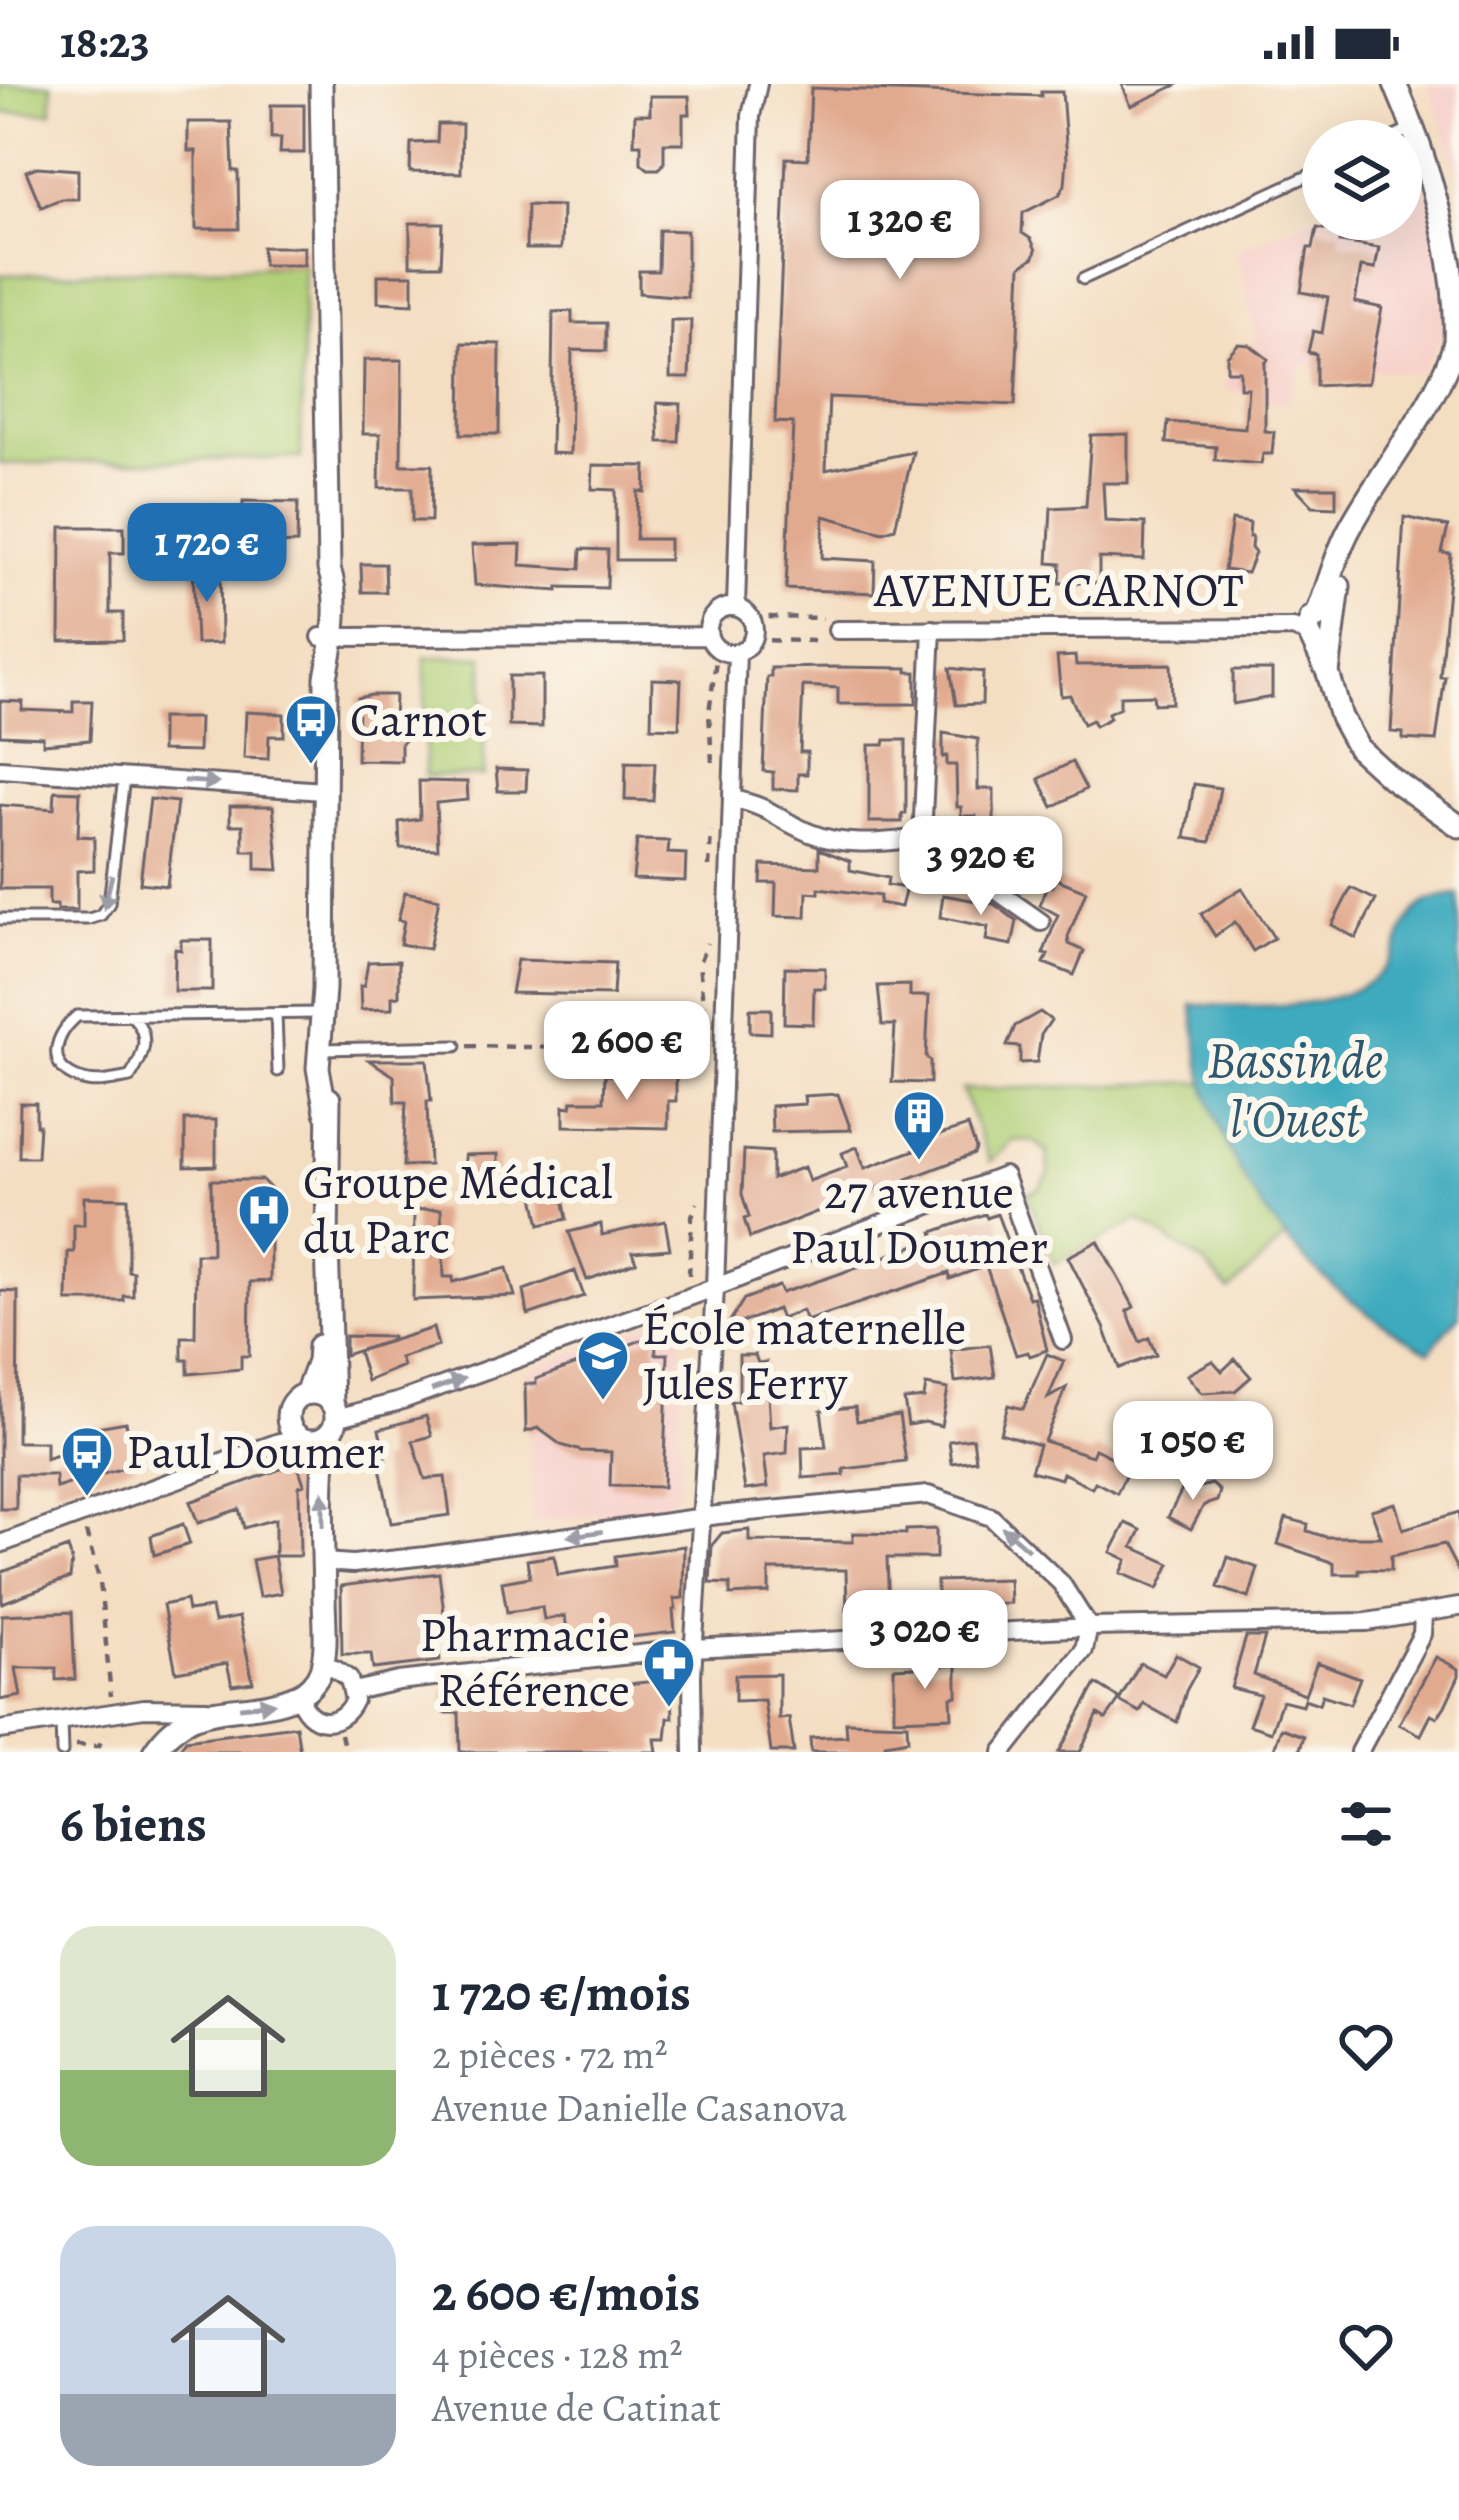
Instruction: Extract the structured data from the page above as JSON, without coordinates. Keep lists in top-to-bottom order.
{
  "streets": {
    "street": ["AVENUE CARNOT"]
  },
  "water": ["Bassin de l'Ouest"],
  "places": {
    "bus stop": ["Carnot", "Paul Doumer"],
    "building": ["27 avenue Paul Doumer"],
    "hospital": ["Groupe Médical du Parc"],
    "school or university": ["École maternelle Jules Ferry"],
    "pharmacy": ["Pharmacie Référence"]
  },
  "page": {
    "status": "18:23",
    "price": [
      "1 320 €",
      "1 720 €",
      "3 920 €",
      "2 600 €",
      "1 050 €",
      "3 020 €"
    ],
    "heading": "6 biens",
    "list": [
      {
        "name": "1 720 €/mois",
        "note": "2 pièces · 72 m² · Avenue Danielle Casanova"
      },
      {
        "name": "2 600 €/mois",
        "note": "4 pièces · 128 m² · Avenue de Catinat"
      }
    ]
  }
}
